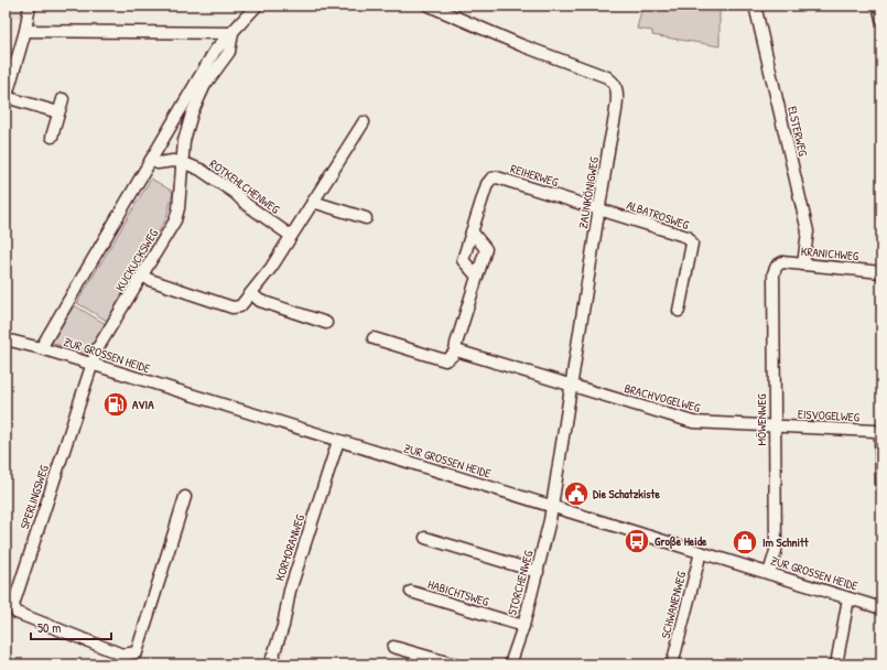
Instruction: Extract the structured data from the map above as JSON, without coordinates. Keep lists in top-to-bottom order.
{
  "streets": {
    "street": [
      "ELSTERWEG",
      "REIHERWEG",
      "ROTKEHLCHENWEG",
      "ZAUNKÖNIGWEG",
      "ALBATROSWEG",
      "KRANICHWEG",
      "KUCKUCKSWEG",
      "ZUR GROSSEN HEIDE",
      "BRACHVOGELWEG",
      "EISVOGELWEG",
      "MÖWENWEG",
      "SPERLINGSWEG",
      "KORMORANWEG",
      "STORCHENWEG",
      "HABICHTSWEG",
      "SCHWANENWEG"
    ]
  },
  "crossings": [
    ["ELSTERWEG", "KRANICHWEG"],
    ["REIHERWEG", "ZAUNKÖNIGWEG"],
    ["REIHERWEG", "ALBATROSWEG"],
    ["ROTKEHLCHENWEG", "KUCKUCKSWEG"],
    ["ZAUNKÖNIGWEG", "ALBATROSWEG"],
    ["ZAUNKÖNIGWEG", "ZUR GROSSEN HEIDE"],
    ["ZAUNKÖNIGWEG", "BRACHVOGELWEG"],
    ["ZAUNKÖNIGWEG", "STORCHENWEG"],
    ["KRANICHWEG", "MÖWENWEG"],
    ["KUCKUCKSWEG", "ZUR GROSSEN HEIDE"],
    ["KUCKUCKSWEG", "SPERLINGSWEG"],
    ["ZUR GROSSEN HEIDE", "MÖWENWEG"],
    ["ZUR GROSSEN HEIDE", "SPERLINGSWEG"],
    ["ZUR GROSSEN HEIDE", "KORMORANWEG"],
    ["ZUR GROSSEN HEIDE", "STORCHENWEG"],
    ["ZUR GROSSEN HEIDE", "SCHWANENWEG"],
    ["BRACHVOGELWEG", "EISVOGELWEG"],
    ["BRACHVOGELWEG", "MÖWENWEG"],
    ["EISVOGELWEG", "MÖWENWEG"],
    ["STORCHENWEG", "HABICHTSWEG"]
  ],
  "places": {
    "fuel station": ["AVIA"],
    "public building": ["Die Schatzkiste"],
    "bus stop": ["Große Heide"],
    "shop": ["Im Schnitt"]
  },
  "scale_bar": "50 m"
}
